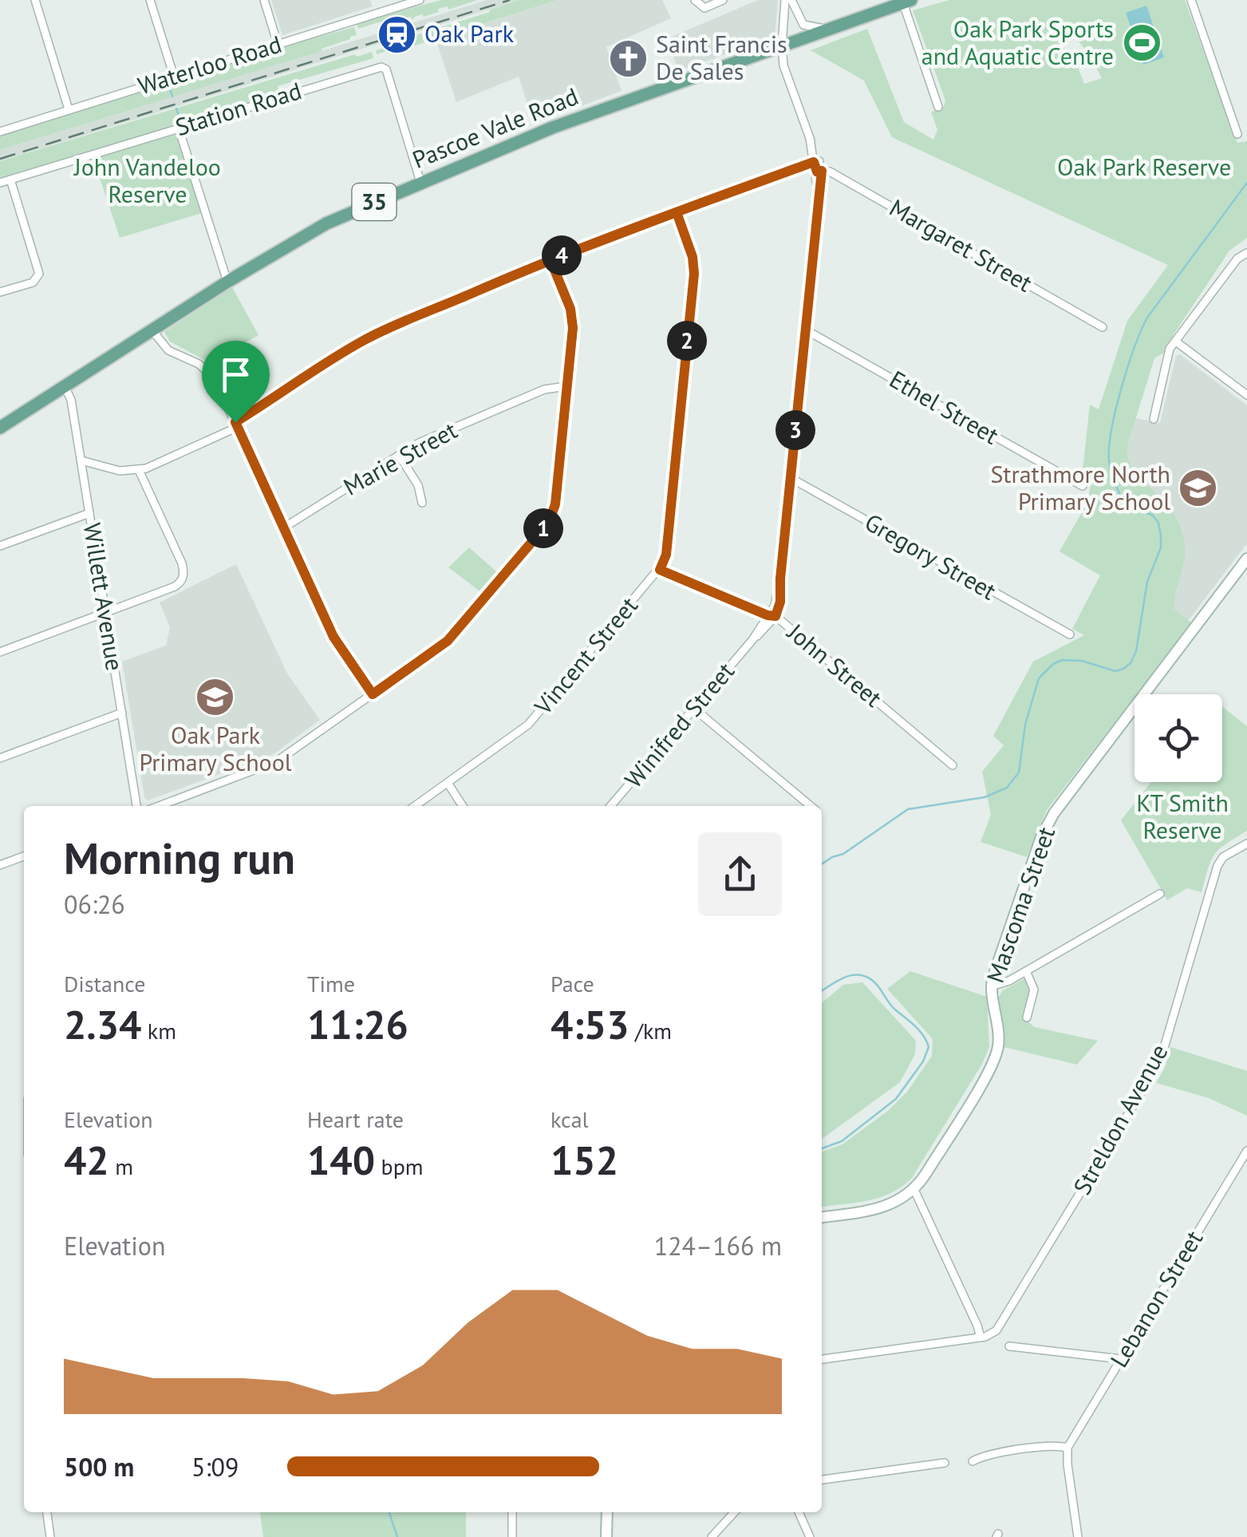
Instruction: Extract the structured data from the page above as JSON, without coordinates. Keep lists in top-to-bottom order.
{
  "streets": {
    "main road": ["Pascoe Vale Road", "35", "Mascoma Street"],
    "street": [
      "Waterloo Road",
      "Station Road",
      "Margaret Street",
      "Ethel Street",
      "Marie Street",
      "Gregory Street",
      "Willett Avenue",
      "Vincent Street",
      "John Street",
      "Winifred Street",
      "Streldon Avenue",
      "Lebanon Street"
    ]
  },
  "crossings": [
    ["Station Road", "Pascoe Vale Road"],
    ["Pascoe Vale Road", "Willett Avenue"],
    ["Vincent Street", "John Street"],
    ["John Street", "Winifred Street"]
  ],
  "parks": ["John Vandeloo Reserve", "Oak Park Reserve", "KT Smith Reserve"],
  "places": {
    "station": ["Oak Park"],
    "sports": ["Oak Park Sports and Aquatic Centre"],
    "church": ["Saint Francis De Sales"],
    "school or university": ["Strathmore North Primary School", "Oak Park Primary School"]
  },
  "page": {
    "pins": [
      "4",
      "2",
      "3",
      "1"
    ],
    "heading": ["Morning run", "06:26"],
    "stats": [
      ["Distance", "2.34 km"],
      ["Time", "11:26"],
      ["Pace", "4:53 /km"],
      ["Elevation", "42 m"],
      ["Heart rate", "140 bpm"],
      ["kcal", "152"]
    ],
    "chart": ["Elevation", "124–166 m"],
    "list": [
      {
        "name": "500 m",
        "note": "5:09"
      }
    ]
  }
}
